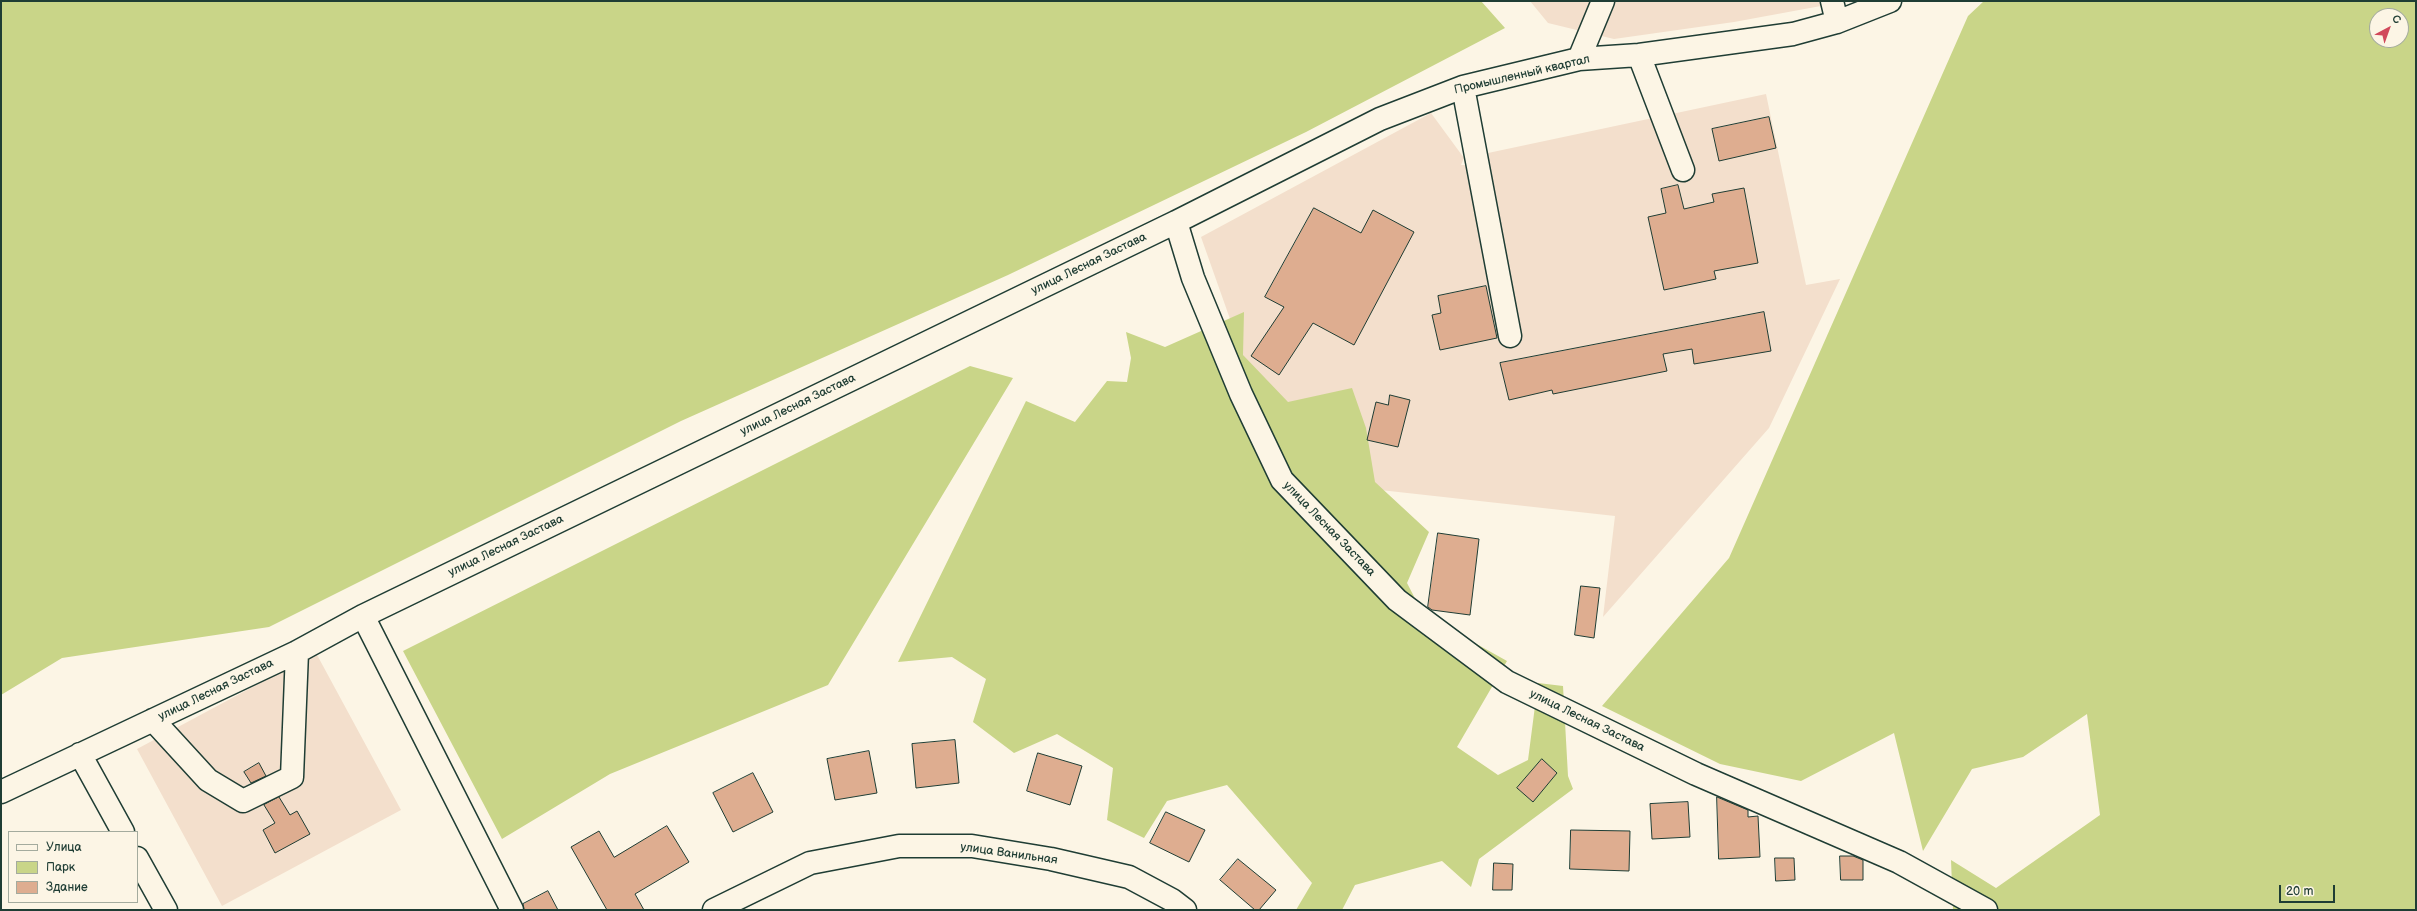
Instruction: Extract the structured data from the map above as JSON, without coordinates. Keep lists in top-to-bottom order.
{
  "streets": {
    "street": ["Промышленный квартал", "улица Лесная Застава", "улица Ванильная"]
  },
  "crossings": [
    ["Промышленный квартал", "улица Лесная Застава"]
  ],
  "legend": ["Улица", "Парк", "Здание"],
  "scale_bar": "20 m",
  "north": "top right"
}
